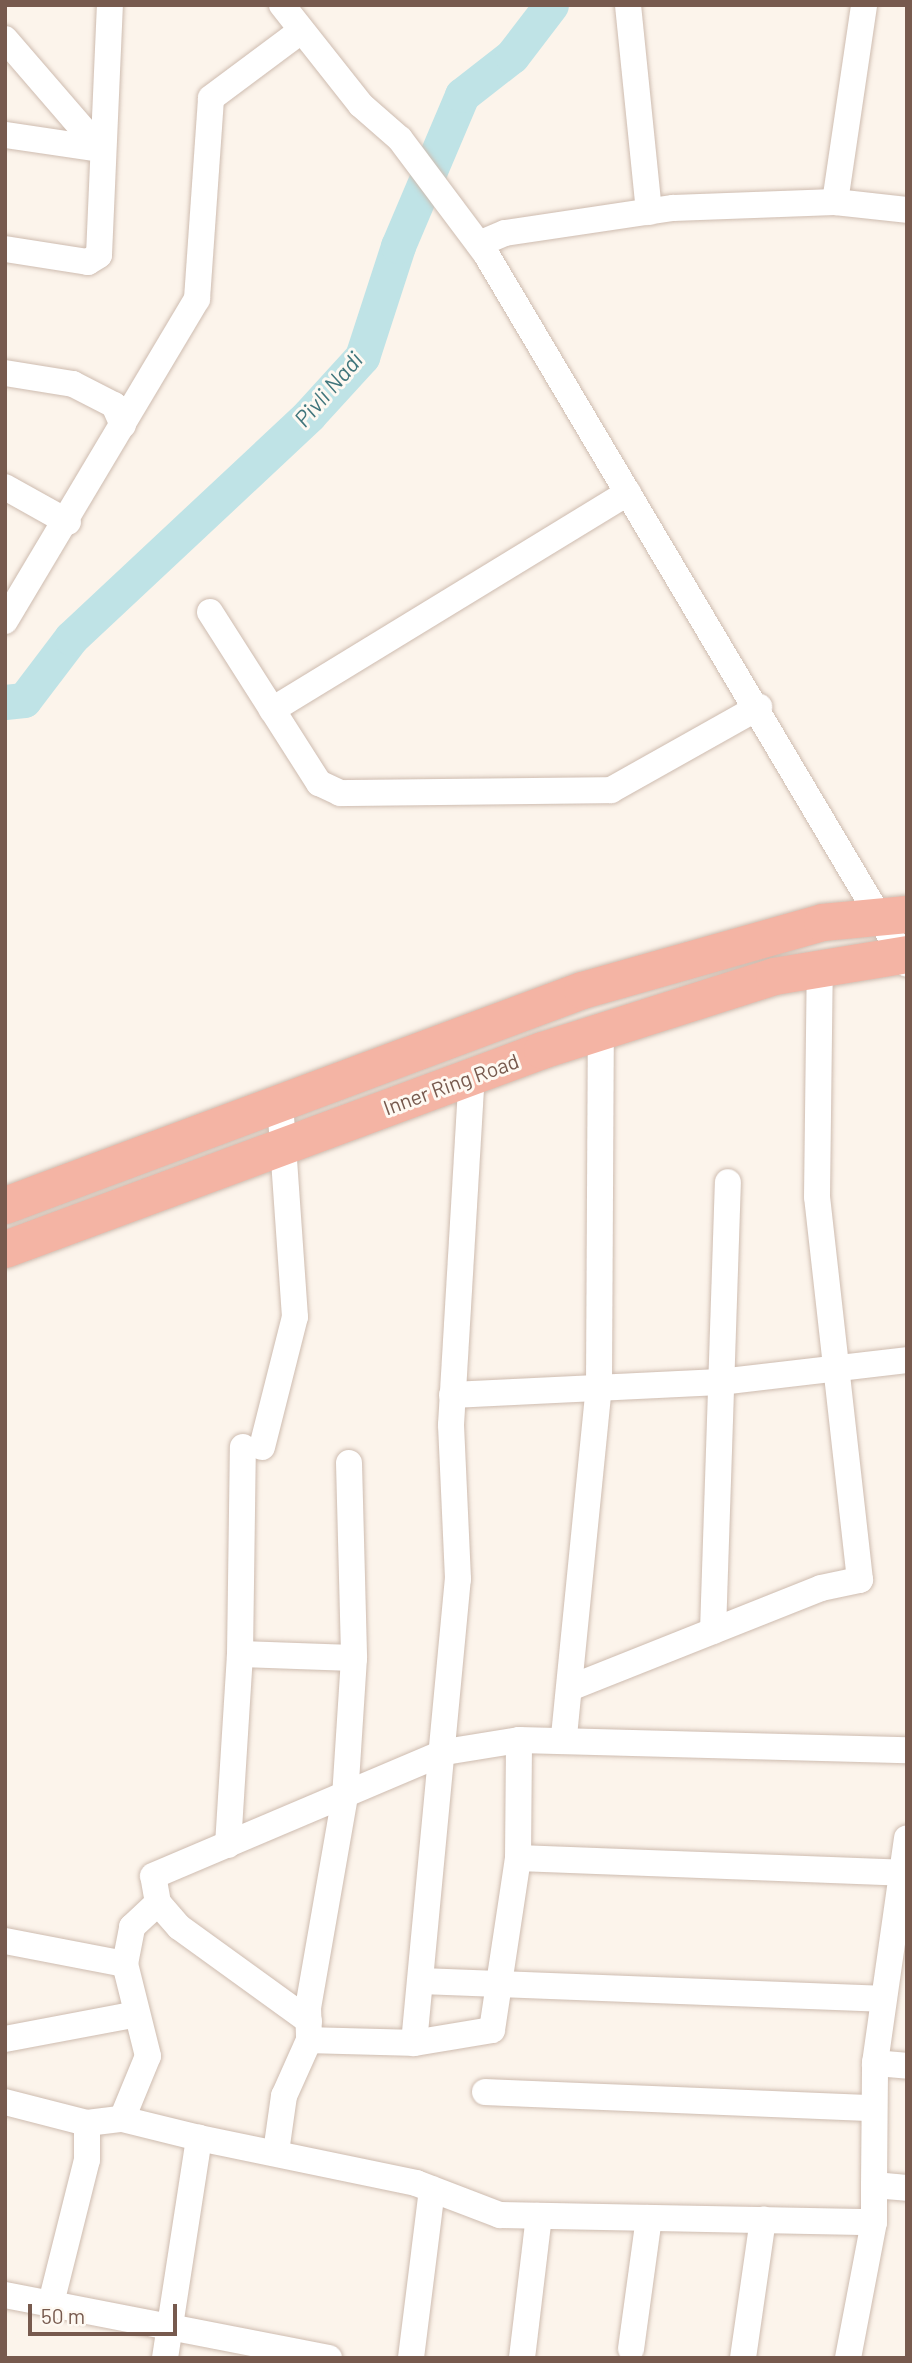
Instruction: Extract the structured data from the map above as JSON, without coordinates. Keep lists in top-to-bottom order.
{
  "streets": {
    "highway": ["Inner Ring Road"]
  },
  "water": ["Pivli Nadi"],
  "scale_bar": "50 m"
}
